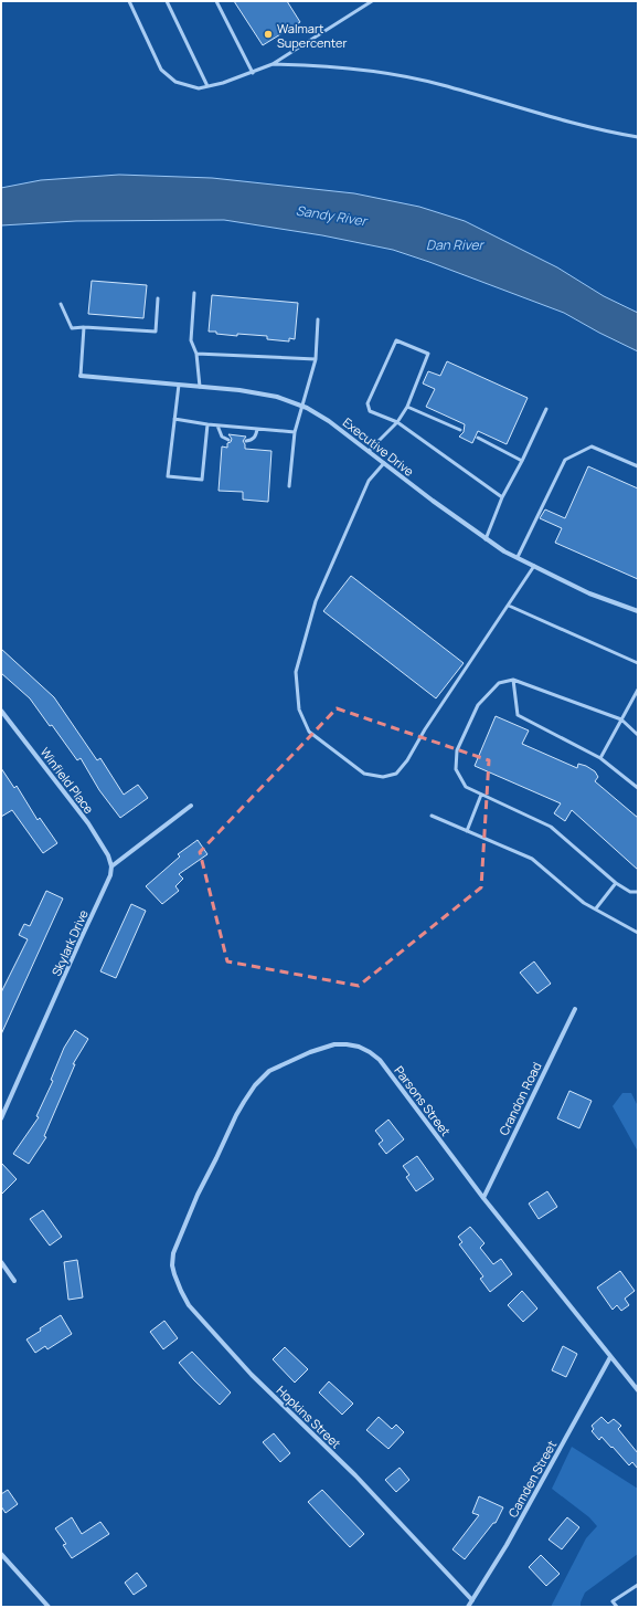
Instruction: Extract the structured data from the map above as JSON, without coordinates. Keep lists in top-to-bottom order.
{
  "streets": {
    "street": [
      "Executive Drive",
      "Winfield Place",
      "Skylark Drive",
      "Crandon Road",
      "Parsons Street",
      "Hopkins Street",
      "Camden Street"
    ]
  },
  "crossings": [
    ["Winfield Place", "Skylark Drive"],
    ["Crandon Road", "Parsons Street"],
    ["Parsons Street", "Hopkins Street"],
    ["Parsons Street", "Camden Street"],
    ["Hopkins Street", "Camden Street"]
  ],
  "water": ["Sandy River", "Dan River"],
  "places": ["Walmart Supercenter"]
}
